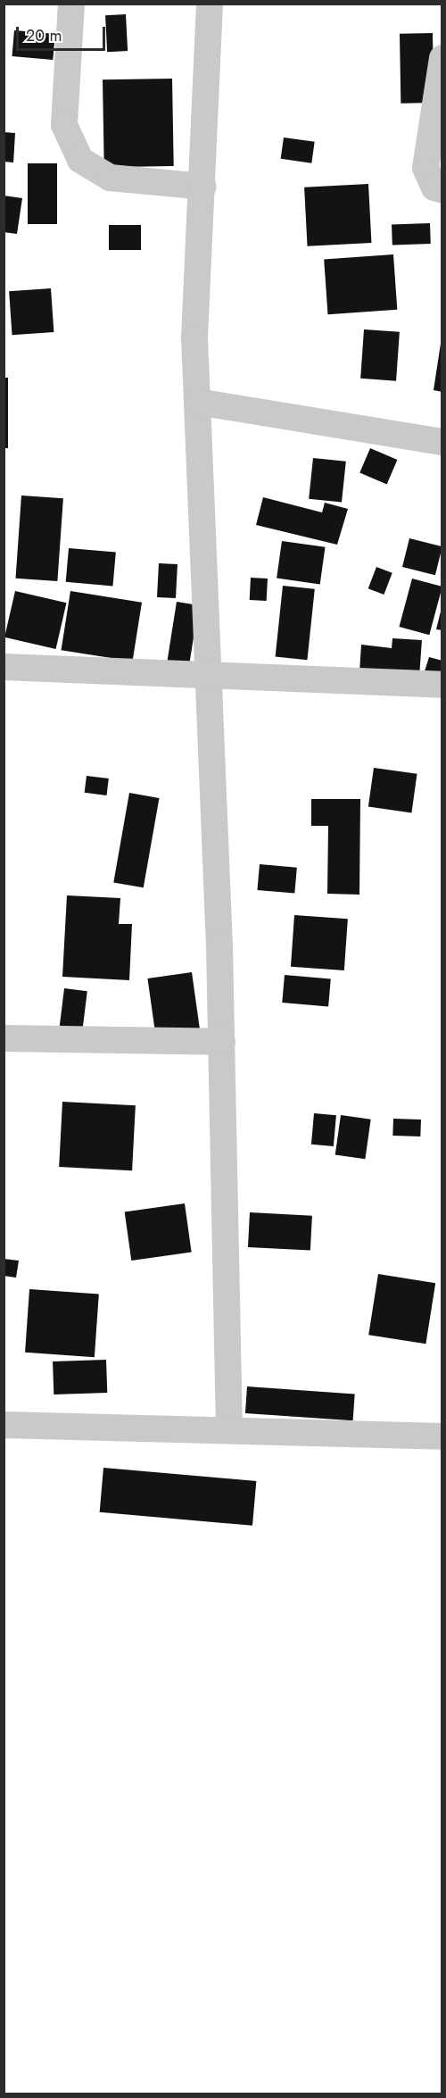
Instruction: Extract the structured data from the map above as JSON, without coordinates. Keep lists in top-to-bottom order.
{
  "scale_bar": "20 m"
}
